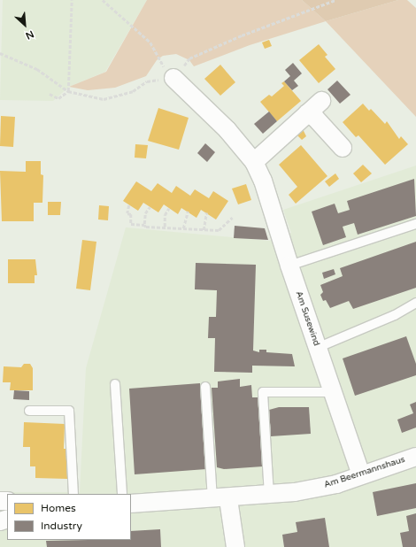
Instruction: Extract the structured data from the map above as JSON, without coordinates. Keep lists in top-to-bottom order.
{
  "streets": {
    "street": ["Am Susewind", "Am Beermannshaus"]
  },
  "crossings": [
    ["Am Susewind", "Am Beermannshaus"]
  ],
  "legend": ["Homes", "Industry"],
  "north": "bottom right"
}
